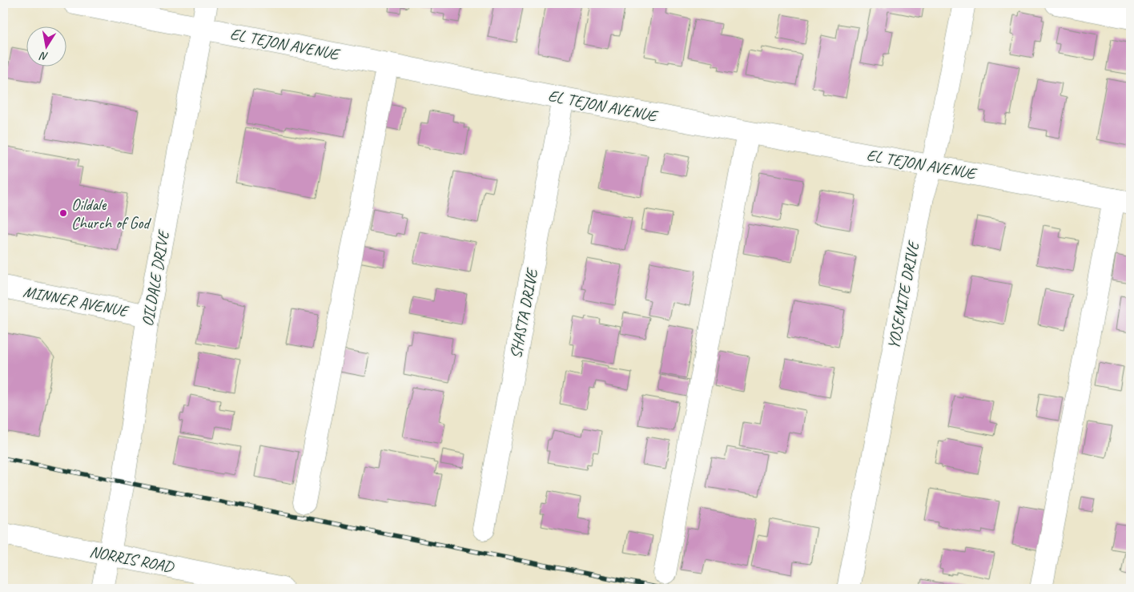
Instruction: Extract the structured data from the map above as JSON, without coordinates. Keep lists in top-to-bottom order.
{
  "streets": {
    "street": [
      "EL TEJON AVENUE",
      "OILDALE DRIVE",
      "YOSEMITE DRIVE",
      "MINNER AVENUE",
      "SHASTA DRIVE",
      "NORRIS ROAD"
    ]
  },
  "crossings": [
    ["EL TEJON AVENUE", "OILDALE DRIVE"],
    ["EL TEJON AVENUE", "YOSEMITE DRIVE"],
    ["EL TEJON AVENUE", "SHASTA DRIVE"],
    ["OILDALE DRIVE", "MINNER AVENUE"],
    ["OILDALE DRIVE", "NORRIS ROAD"]
  ],
  "places": ["Oildale Church of God"],
  "north": "bottom"
}
